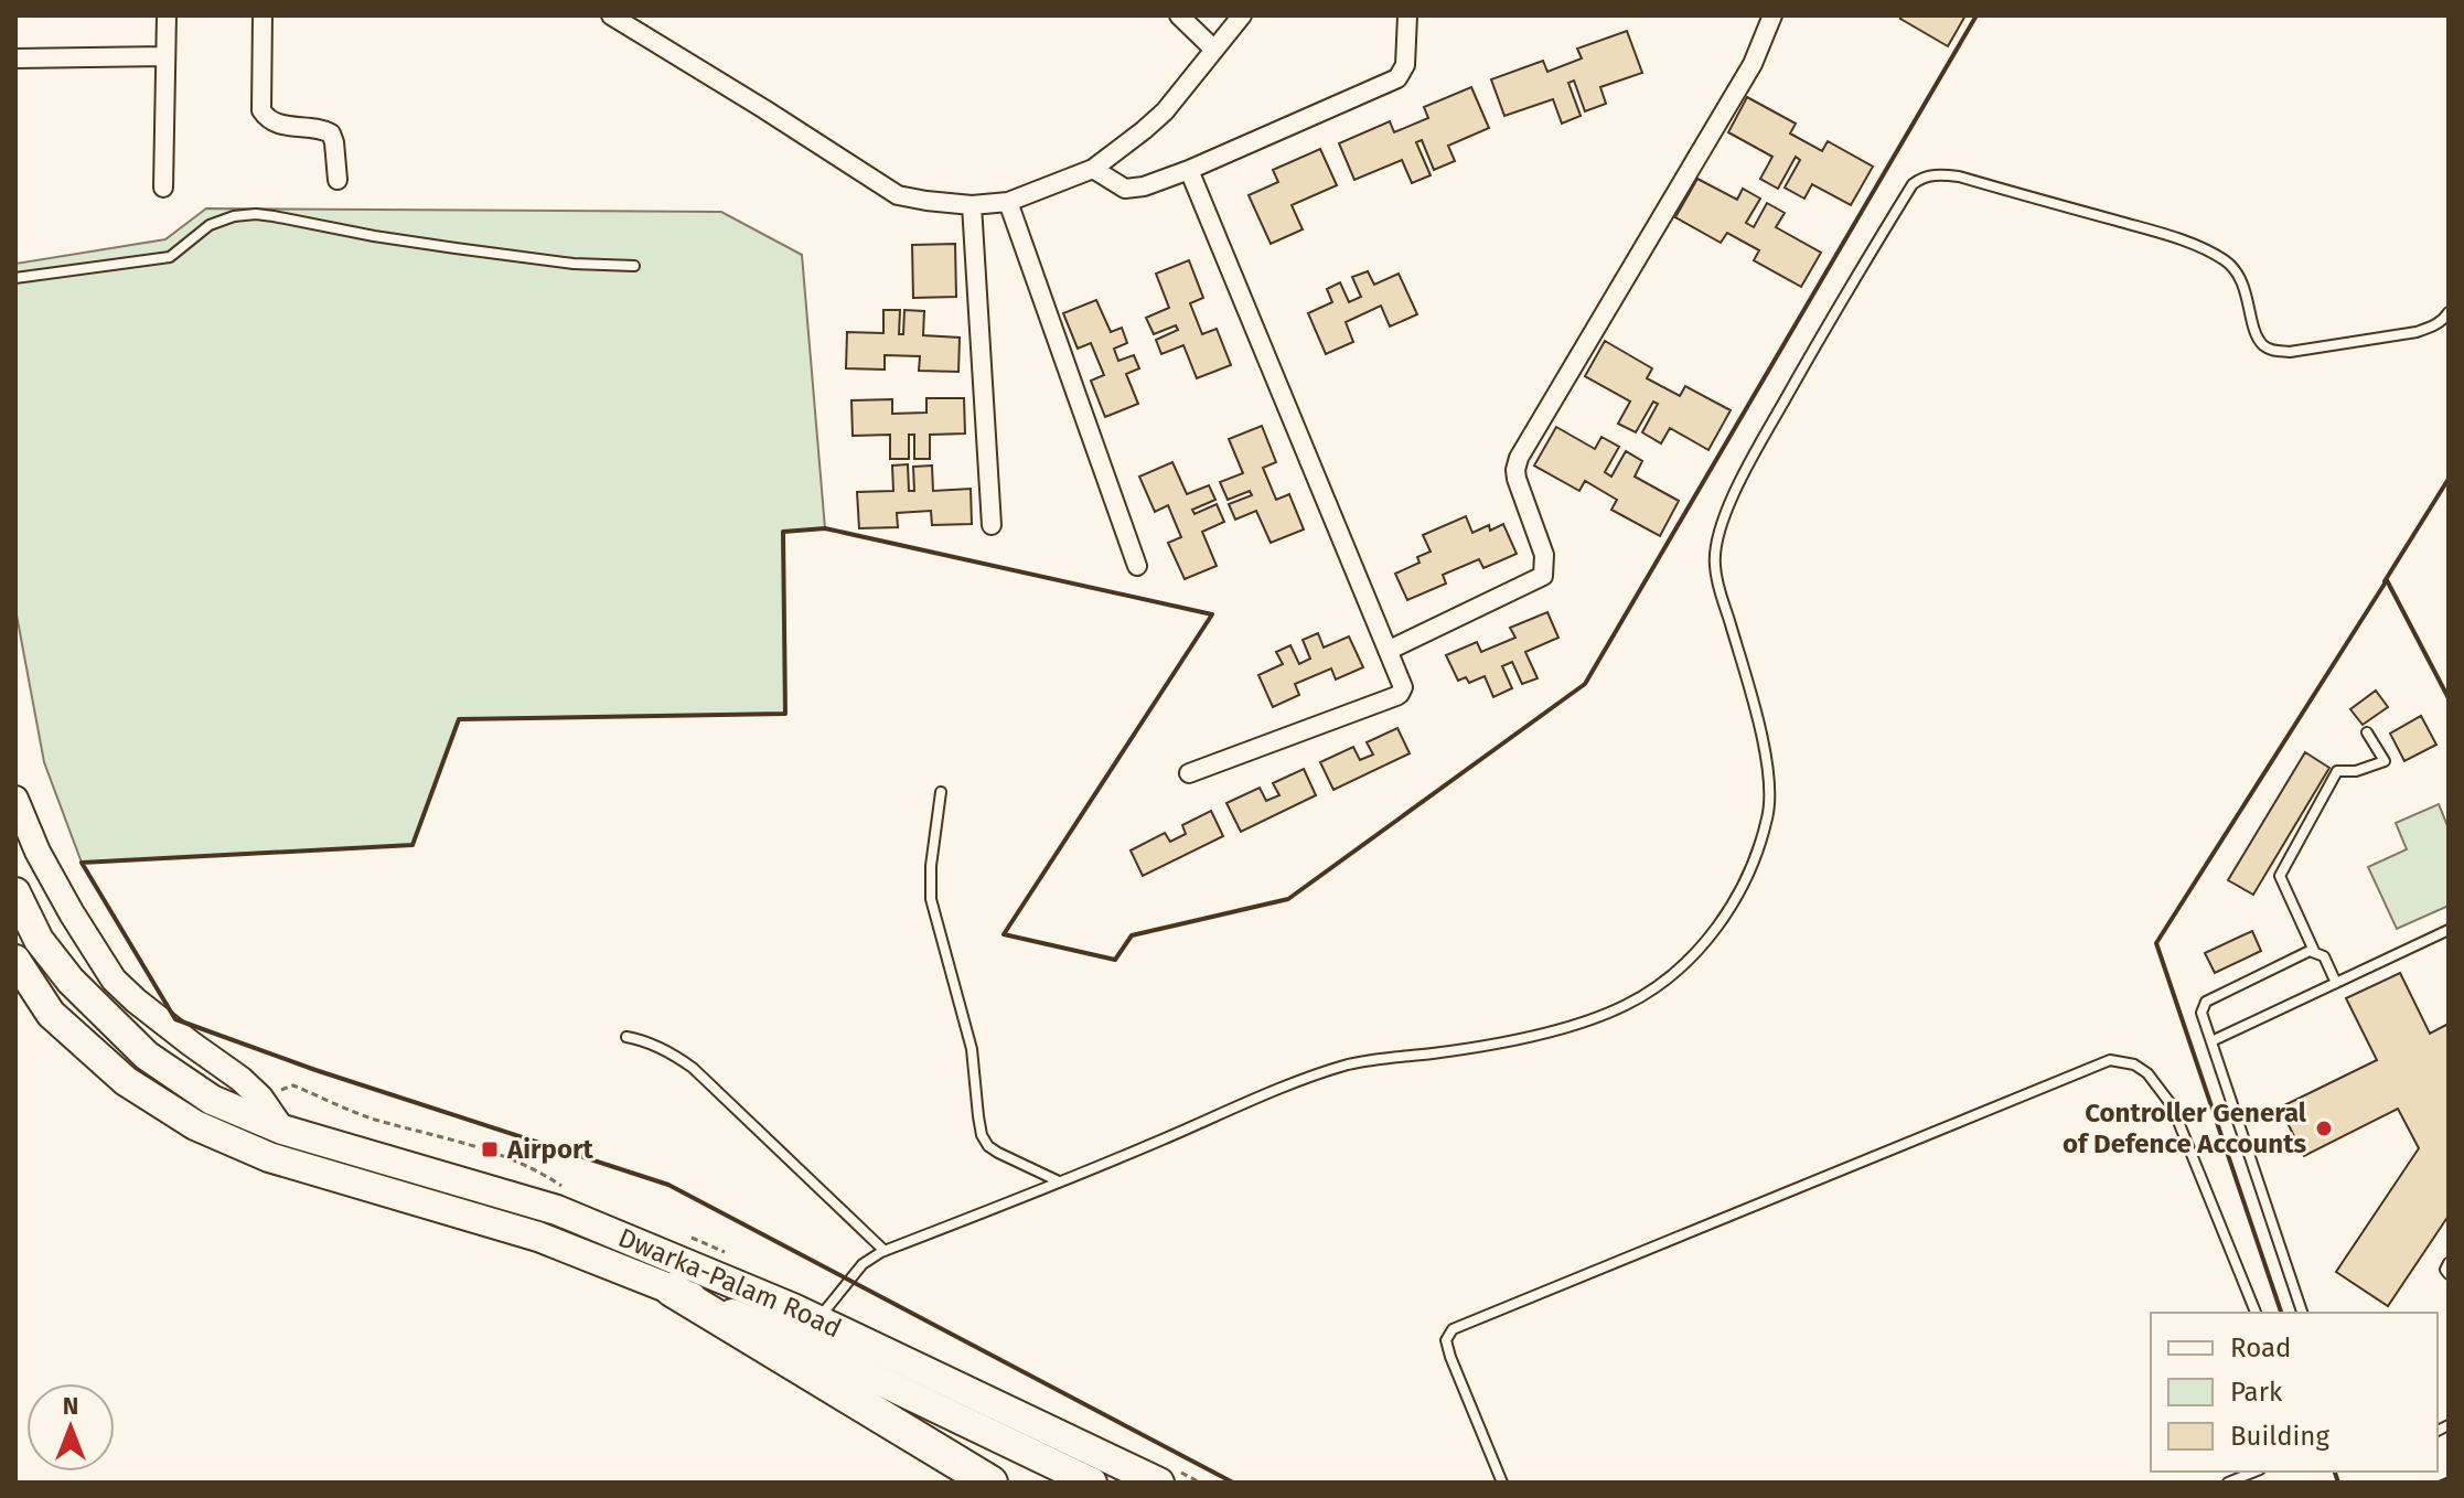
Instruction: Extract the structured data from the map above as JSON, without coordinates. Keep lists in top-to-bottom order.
{
  "streets": {
    "main road": ["Dwarka-Palam Road"]
  },
  "places": {
    "other": ["Controller General of Defence Accounts"],
    "transit": ["Airport"]
  },
  "legend": ["Road", "Park", "Building"],
  "north": "top"
}
